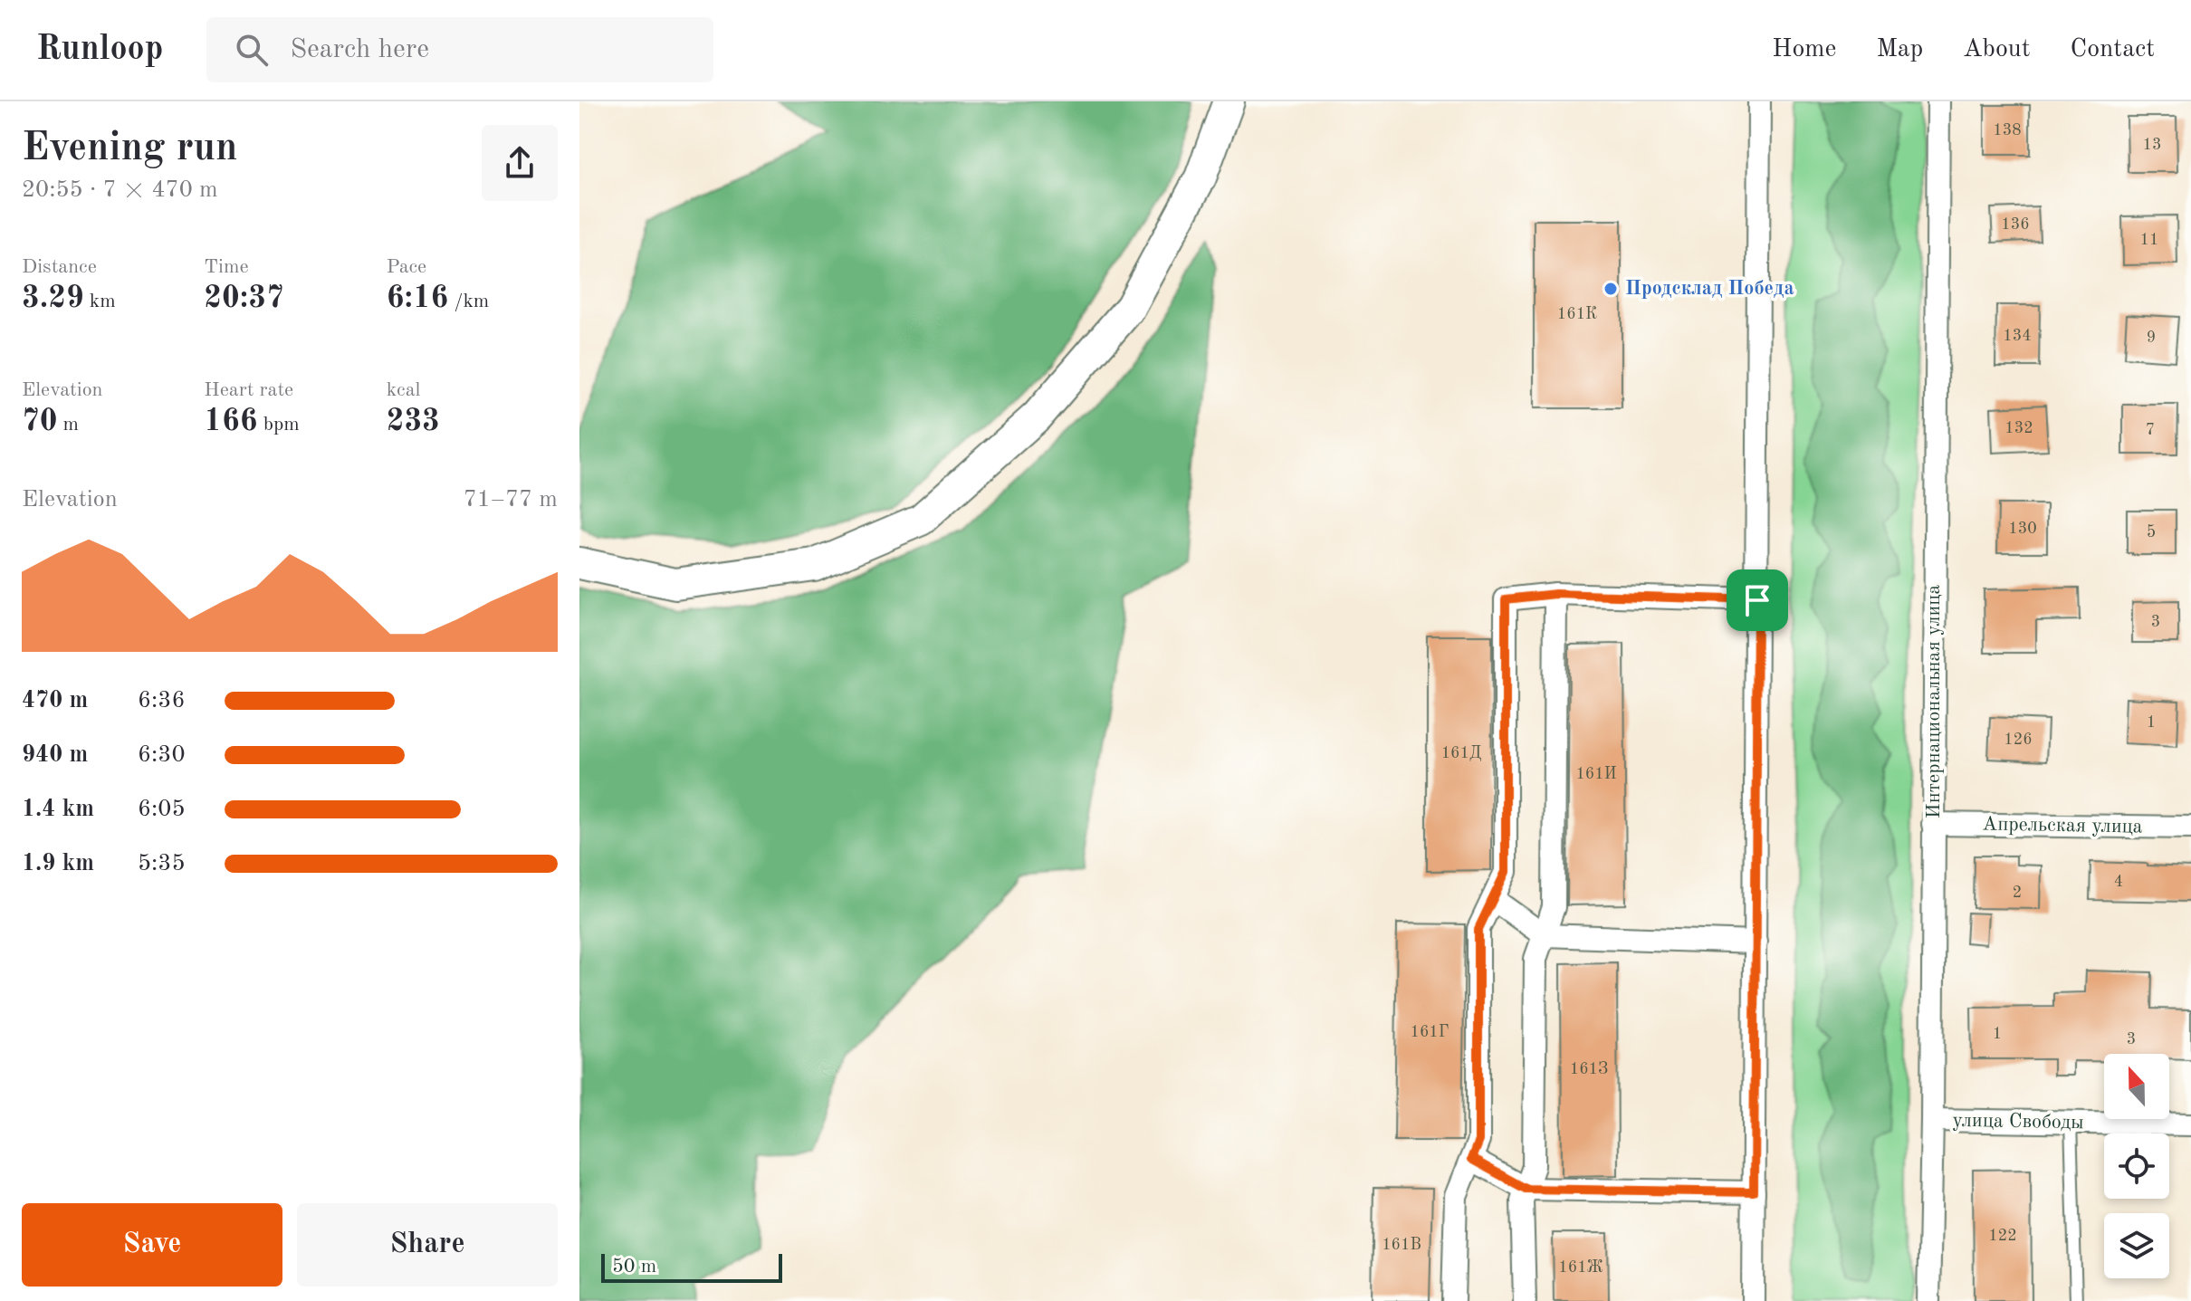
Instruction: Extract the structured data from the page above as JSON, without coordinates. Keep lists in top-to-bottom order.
{
  "streets": {
    "street": ["Интернациональная улица", "Апрельская улица", "улица Свободы"]
  },
  "crossings": [
    ["Интернациональная улица", "Апрельская улица"],
    ["Интернациональная улица", "улица Свободы"]
  ],
  "places": ["Продсклад Победа"],
  "house_numbers": [
    "138",
    "13",
    "136",
    "11",
    "161К",
    "134",
    "9",
    "132",
    "7",
    "130",
    "5",
    "3",
    "1",
    "126",
    "161Д",
    "161И",
    "4",
    "2",
    "161Г",
    "1",
    "3",
    "161З",
    "122",
    "161В",
    "161Ж"
  ],
  "scale_bar": "50 m",
  "north": "top",
  "page": {
    "header": "Runloop",
    "search": "Search here",
    "nav": [
      "Home",
      "Map",
      "About",
      "Contact"
    ],
    "heading": ["Evening run", "20:55 · 7 × 470 m"],
    "stats": [
      ["Distance", "3.29 km"],
      ["Time", "20:37"],
      ["Pace", "6:16 /km"],
      ["Elevation", "70 m"],
      ["Heart rate", "166 bpm"],
      ["kcal", "233"]
    ],
    "chart": ["Elevation", "71–77 m"],
    "list": [
      {
        "name": "470 m",
        "note": "6:36"
      },
      {
        "name": "940 m",
        "note": "6:30"
      },
      {
        "name": "1.4 km",
        "note": "6:05"
      },
      {
        "name": "1.9 km",
        "note": "5:35"
      }
    ],
    "buttons": ["Save", "Share"],
    "scale": "50 m"
  }
}
